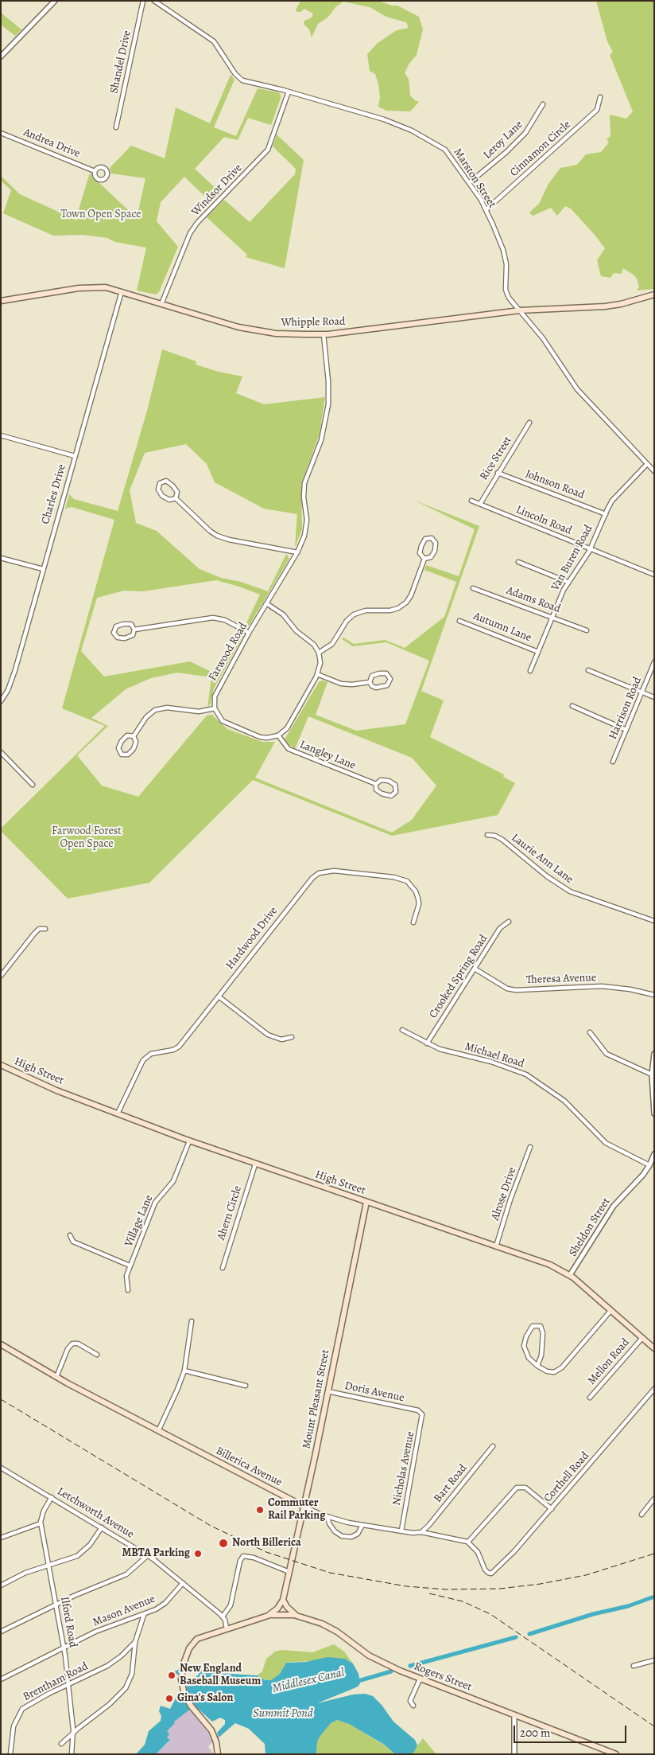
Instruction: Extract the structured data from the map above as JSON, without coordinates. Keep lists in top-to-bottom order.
{
  "streets": {
    "main road": [
      "Whipple Road",
      "High Street",
      "Mount Pleasant Street",
      "Billerica Avenue",
      "Rogers Street"
    ],
    "street": [
      "Shandel Drive",
      "Leroy Lane",
      "Andrea Drive",
      "Cinnamon Circle",
      "Marston Street",
      "Windsor Drive",
      "Rice Street",
      "Johnson Road",
      "Charles Drive",
      "Lincoln Road",
      "Van Buren Road",
      "Adams Road",
      "Autumn Lane",
      "Farwood Road",
      "Harrison Road",
      "Langley Lane",
      "Laurie Ann Lane",
      "Hardwood Drive",
      "Crooked Spring Road",
      "Theresa Avenue",
      "Michael Road",
      "Alrose Drive",
      "Ahern Circle",
      "Village Lane",
      "Sheldon Street",
      "Mellon Road",
      "Doris Avenue",
      "Nicholas Avenue",
      "Corthell Road",
      "Bart Road",
      "Letchworth Avenue",
      "Mason Avenue",
      "Ilford Road",
      "Brentham Road"
    ]
  },
  "crossings": [
    ["Leroy Lane", "Marston Street"],
    ["Cinnamon Circle", "Marston Street"],
    ["Marston Street", "Windsor Drive"],
    ["Marston Street", "Whipple Road"],
    ["Marston Street", "Van Buren Road"],
    ["Windsor Drive", "Whipple Road"],
    ["Whipple Road", "Charles Drive"],
    ["Whipple Road", "Farwood Road"],
    ["Rice Street", "Johnson Road"],
    ["Rice Street", "Lincoln Road"],
    ["Johnson Road", "Van Buren Road"],
    ["Lincoln Road", "Van Buren Road"],
    ["Van Buren Road", "Adams Road"],
    ["Van Buren Road", "Autumn Lane"],
    ["Hardwood Drive", "High Street"],
    ["Crooked Spring Road", "Theresa Avenue"],
    ["Crooked Spring Road", "Michael Road"],
    ["Michael Road", "Sheldon Street"],
    ["High Street", "Alrose Drive"],
    ["High Street", "Ahern Circle"],
    ["High Street", "Village Lane"],
    ["High Street", "Sheldon Street"],
    ["High Street", "Mellon Road"],
    ["High Street", "Mount Pleasant Street"],
    ["Doris Avenue", "Mount Pleasant Street"],
    ["Doris Avenue", "Nicholas Avenue"],
    ["Mount Pleasant Street", "Billerica Avenue"],
    ["Mount Pleasant Street", "Rogers Street"],
    ["Billerica Avenue", "Nicholas Avenue"],
    ["Billerica Avenue", "Corthell Road"],
    ["Billerica Avenue", "Bart Road"],
    ["Letchworth Avenue", "Mason Avenue"],
    ["Letchworth Avenue", "Ilford Road"],
    ["Mason Avenue", "Ilford Road"],
    ["Ilford Road", "Brentham Road"]
  ],
  "water": ["Middlesex Canal", "Summit Pond"],
  "parks": ["Town Open Space", "Farwood Forest Open Space"],
  "places": [
    "Commuter Rail Parking",
    "North Billerica",
    "MBTA Parking",
    "New England Baseball Museum",
    "Gina's Salon"
  ],
  "scale_bar": "200 m"
}
